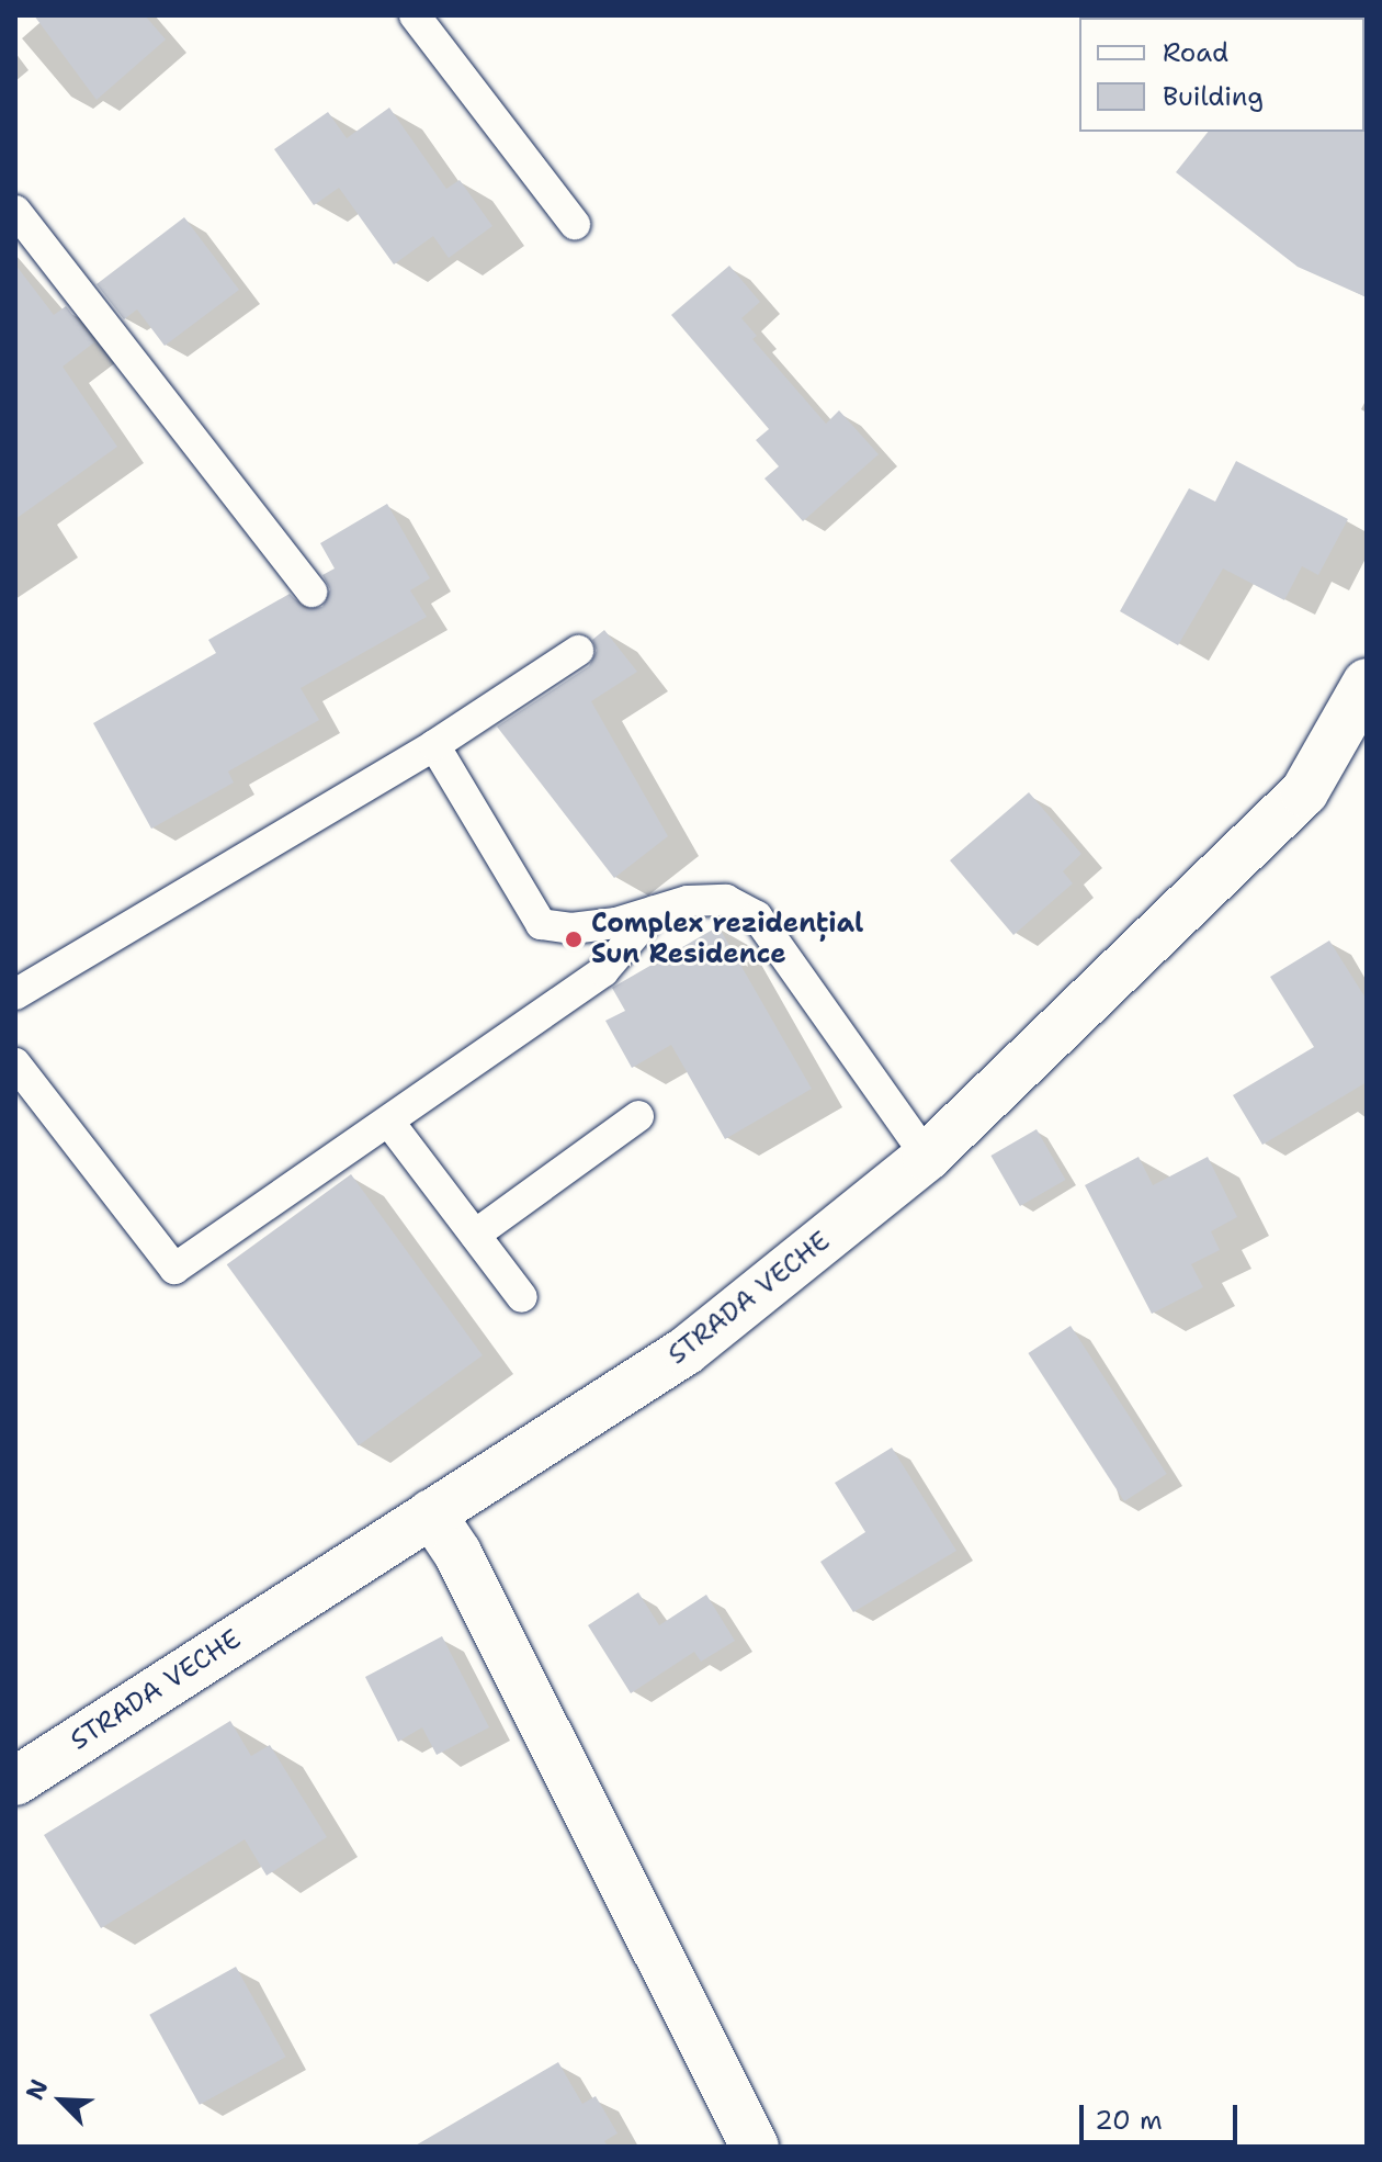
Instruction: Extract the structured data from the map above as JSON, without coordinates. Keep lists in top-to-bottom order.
{
  "streets": {
    "street": ["STRADA VECHE"]
  },
  "places": ["Complex rezidențial Sun Residence"],
  "legend": ["Road", "Building"],
  "scale_bar": "20 m",
  "north": "top left"
}
